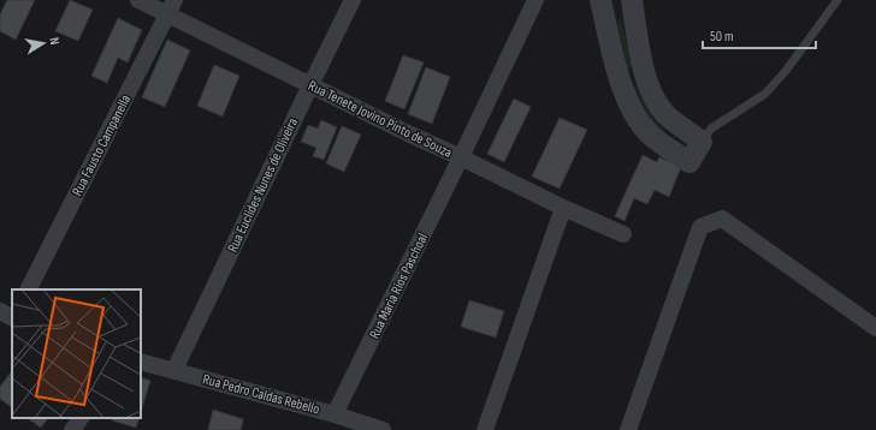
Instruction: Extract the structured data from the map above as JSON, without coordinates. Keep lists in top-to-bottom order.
{
  "streets": {
    "street": [
      "Rua Tenete Jovino Pinto de Souza",
      "Rua Fausto Campanella",
      "Rua Euclides Nunes de Oliveira",
      "Rua Maria Rios Paschoal",
      "Rua Pedro Caldas Rebello"
    ]
  },
  "crossings": [
    ["Rua Tenete Jovino Pinto de Souza", "Rua Fausto Campanella"],
    ["Rua Tenete Jovino Pinto de Souza", "Rua Euclides Nunes de Oliveira"],
    ["Rua Tenete Jovino Pinto de Souza", "Rua Maria Rios Paschoal"],
    ["Rua Euclides Nunes de Oliveira", "Rua Pedro Caldas Rebello"],
    ["Rua Maria Rios Paschoal", "Rua Pedro Caldas Rebello"]
  ],
  "scale_bar": "50 m",
  "north": "right"
}
